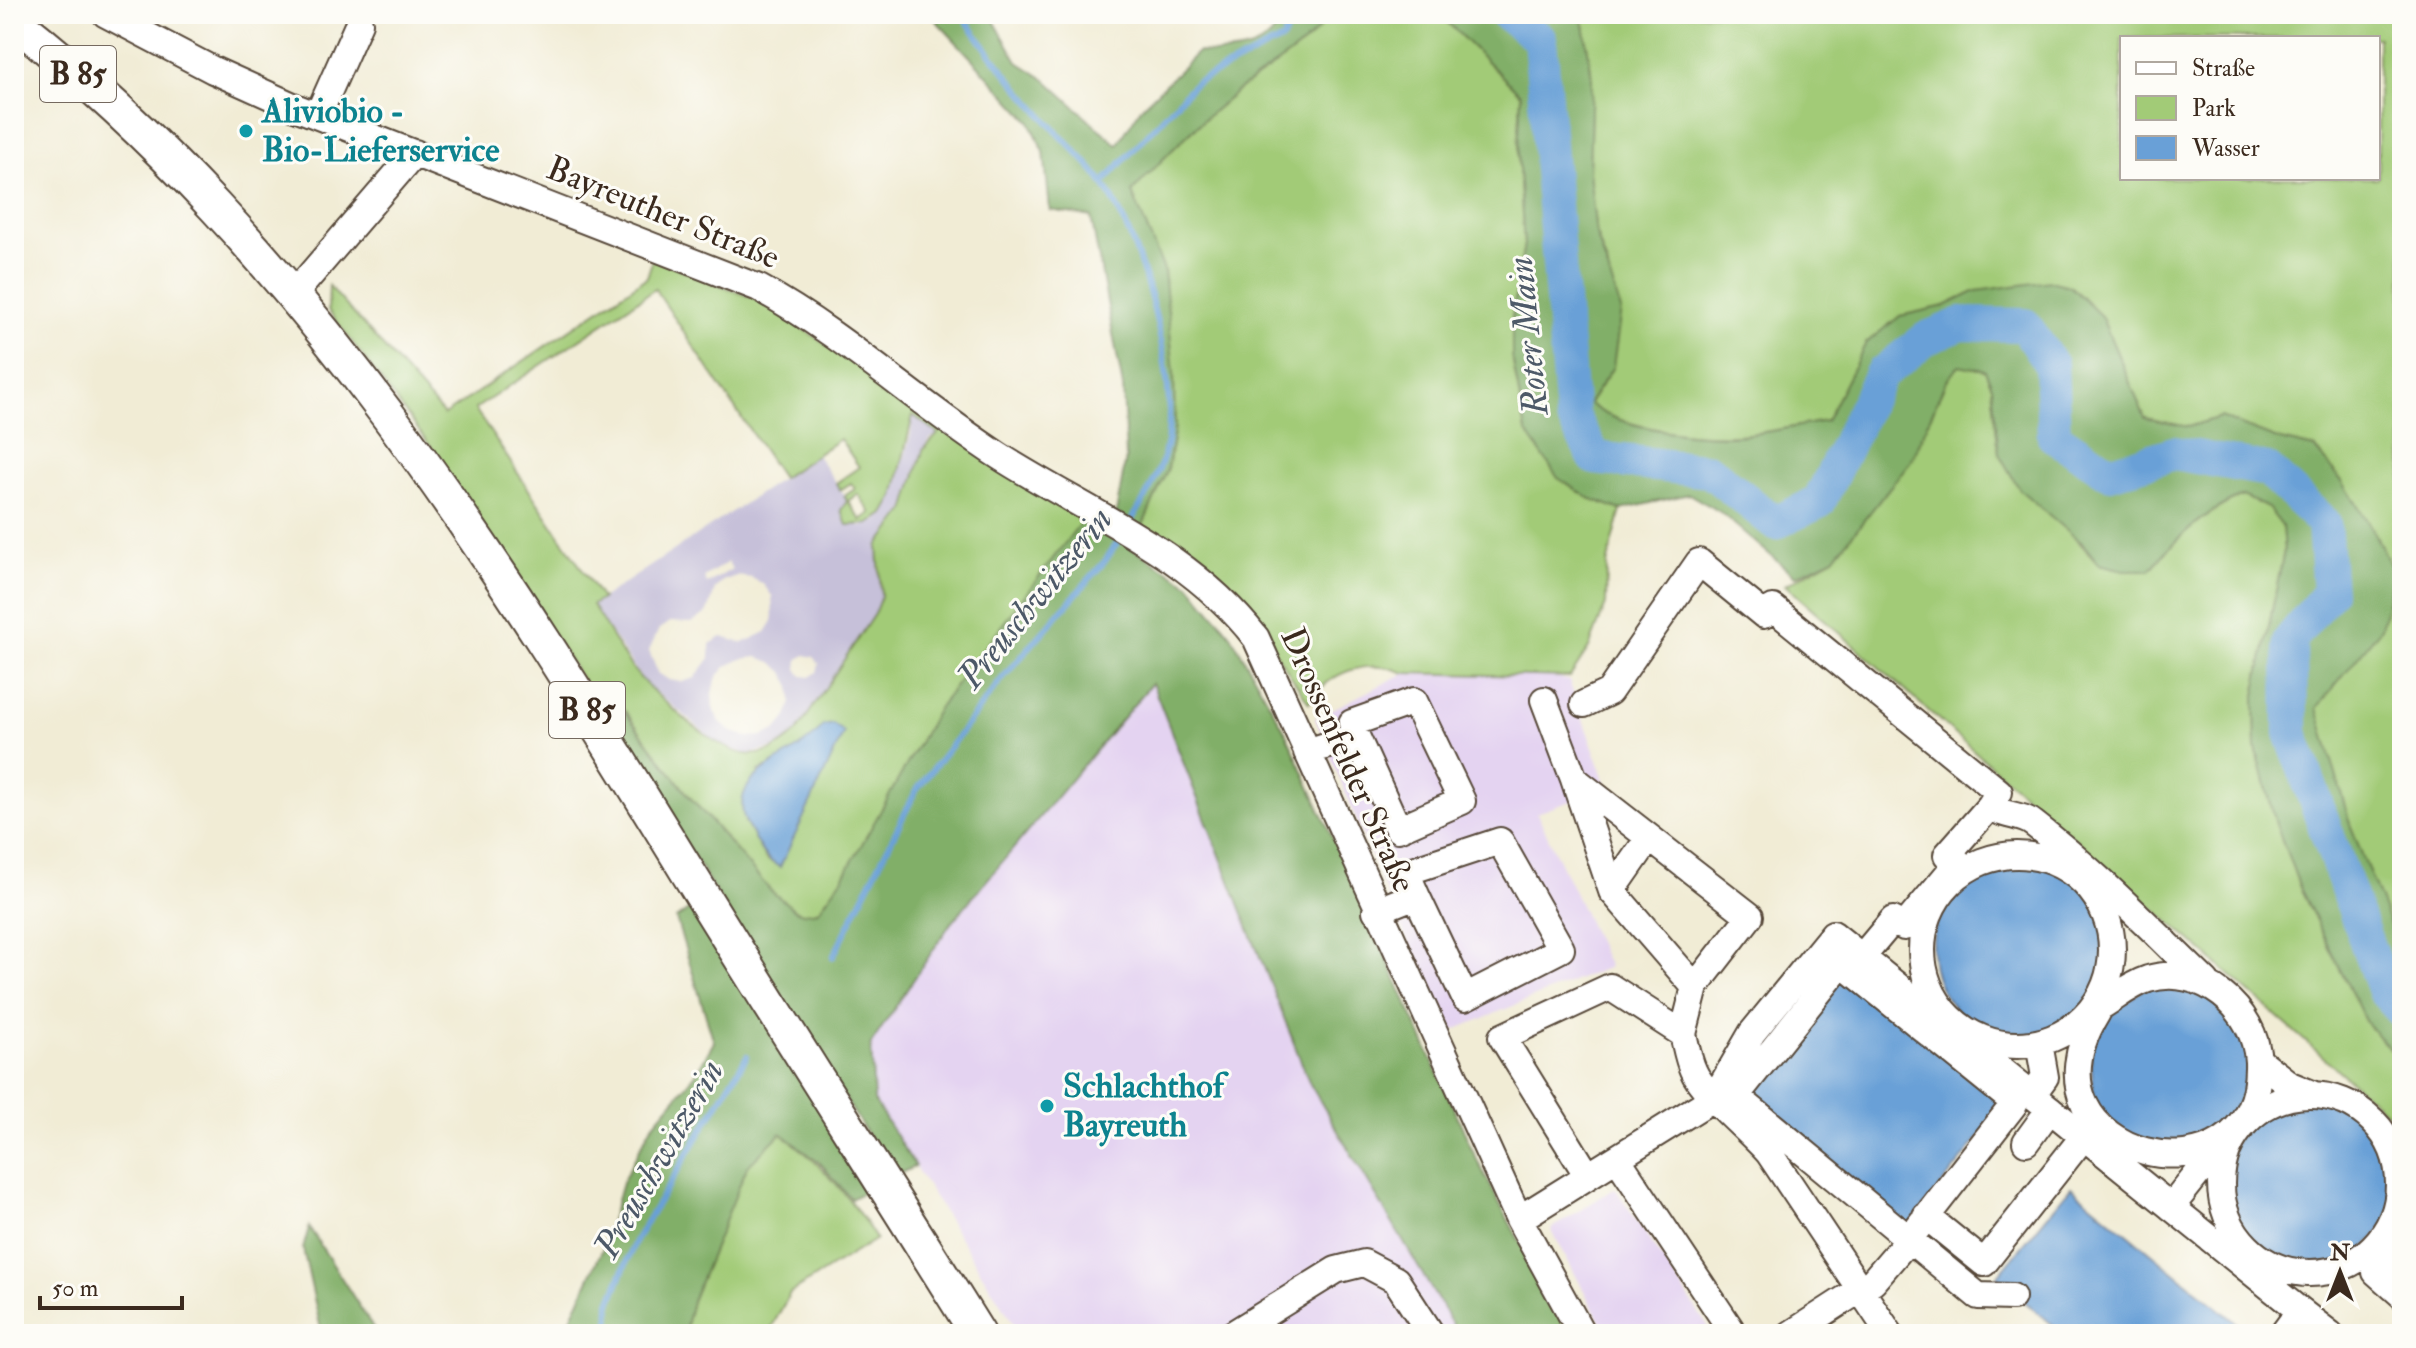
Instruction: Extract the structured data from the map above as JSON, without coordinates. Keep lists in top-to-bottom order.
{
  "streets": {
    "main road": ["B 85"],
    "street": ["Bayreuther Straße", "Drossenfelder Straße"]
  },
  "crossings": [
    ["Bayreuther Straße", "Drossenfelder Straße"]
  ],
  "water": ["Roter Main", "Preuschwitzerin"],
  "places": ["Aliviobio - Bio-Lieferservice", "Schlachthof Bayreuth"],
  "legend": ["Straße", "Park", "Wasser"],
  "scale_bar": "50 m",
  "north": "top"
}
